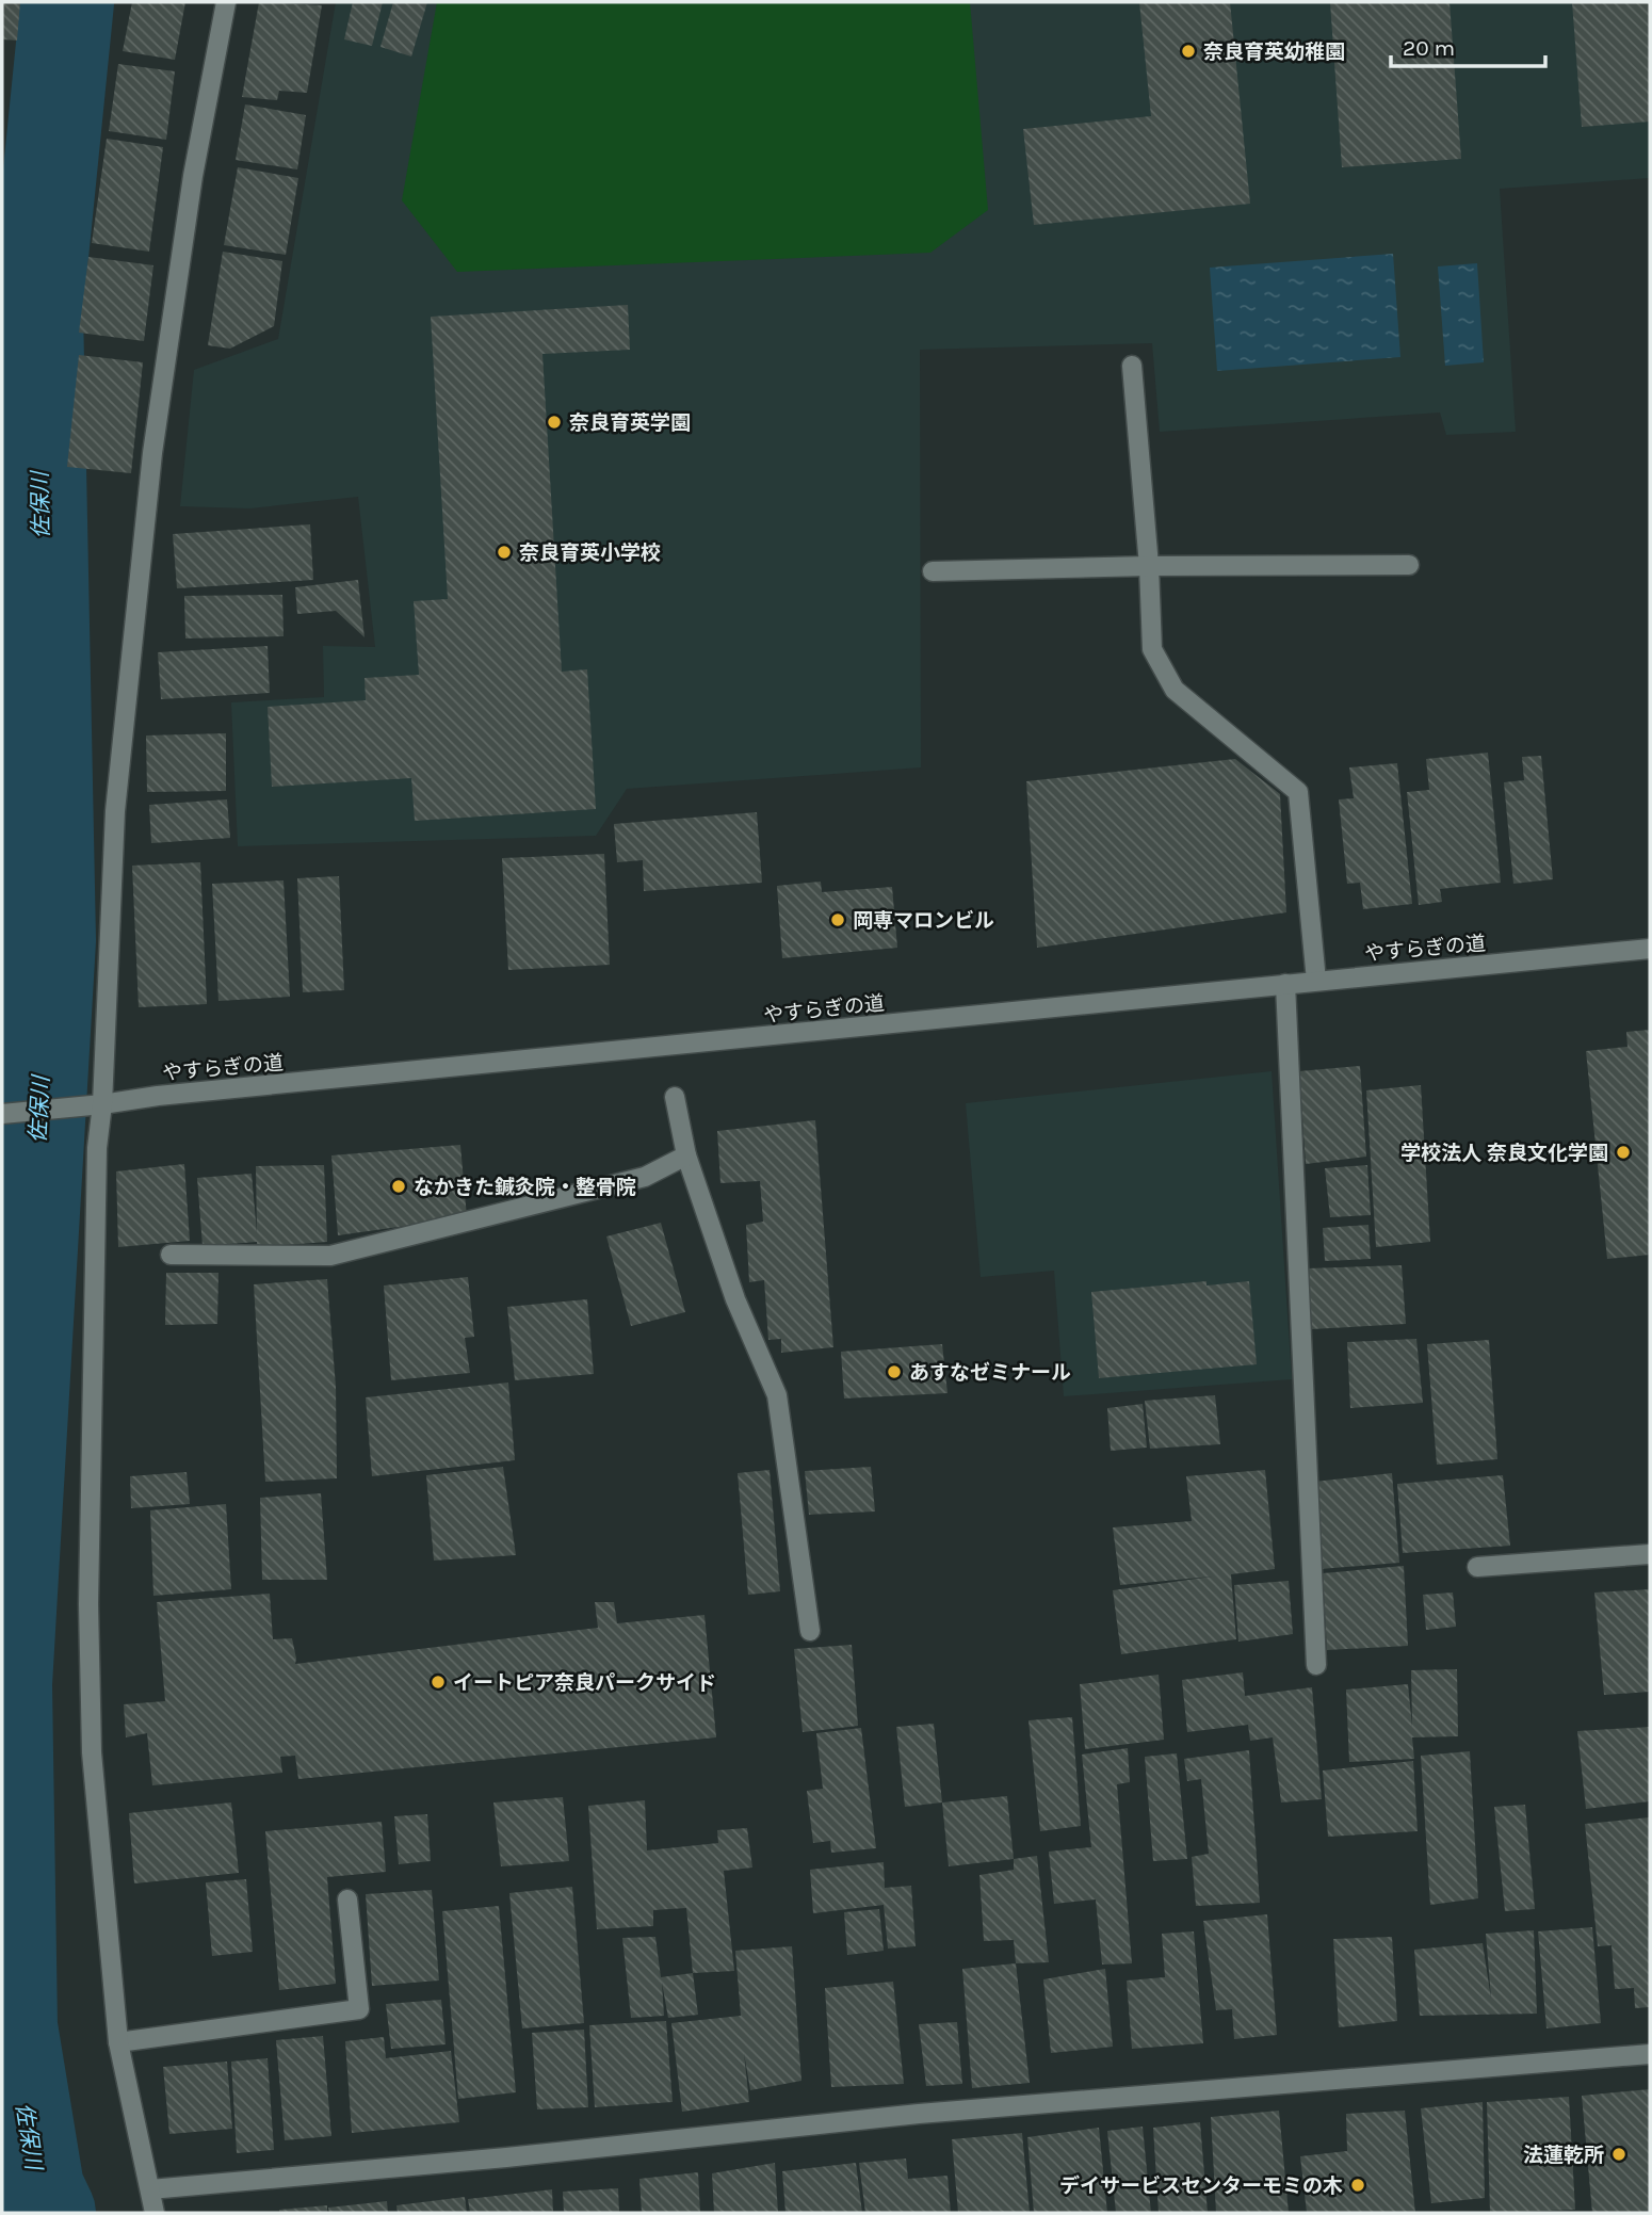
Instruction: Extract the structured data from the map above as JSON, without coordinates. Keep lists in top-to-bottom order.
{
  "streets": {
    "street": ["やすらぎの道"]
  },
  "water": ["佐保川"],
  "places": [
    "奈良育英幼稚園",
    "奈良育英学園",
    "奈良育英小学校",
    "岡専マロンビル",
    "学校法人 奈良文化学園",
    "なかきた鍼灸院・整骨院",
    "あすなゼミナール",
    "イートピア奈良パークサイド",
    "法蓮乾所",
    "デイサービスセンターモミの木"
  ],
  "scale_bar": "20 m"
}
